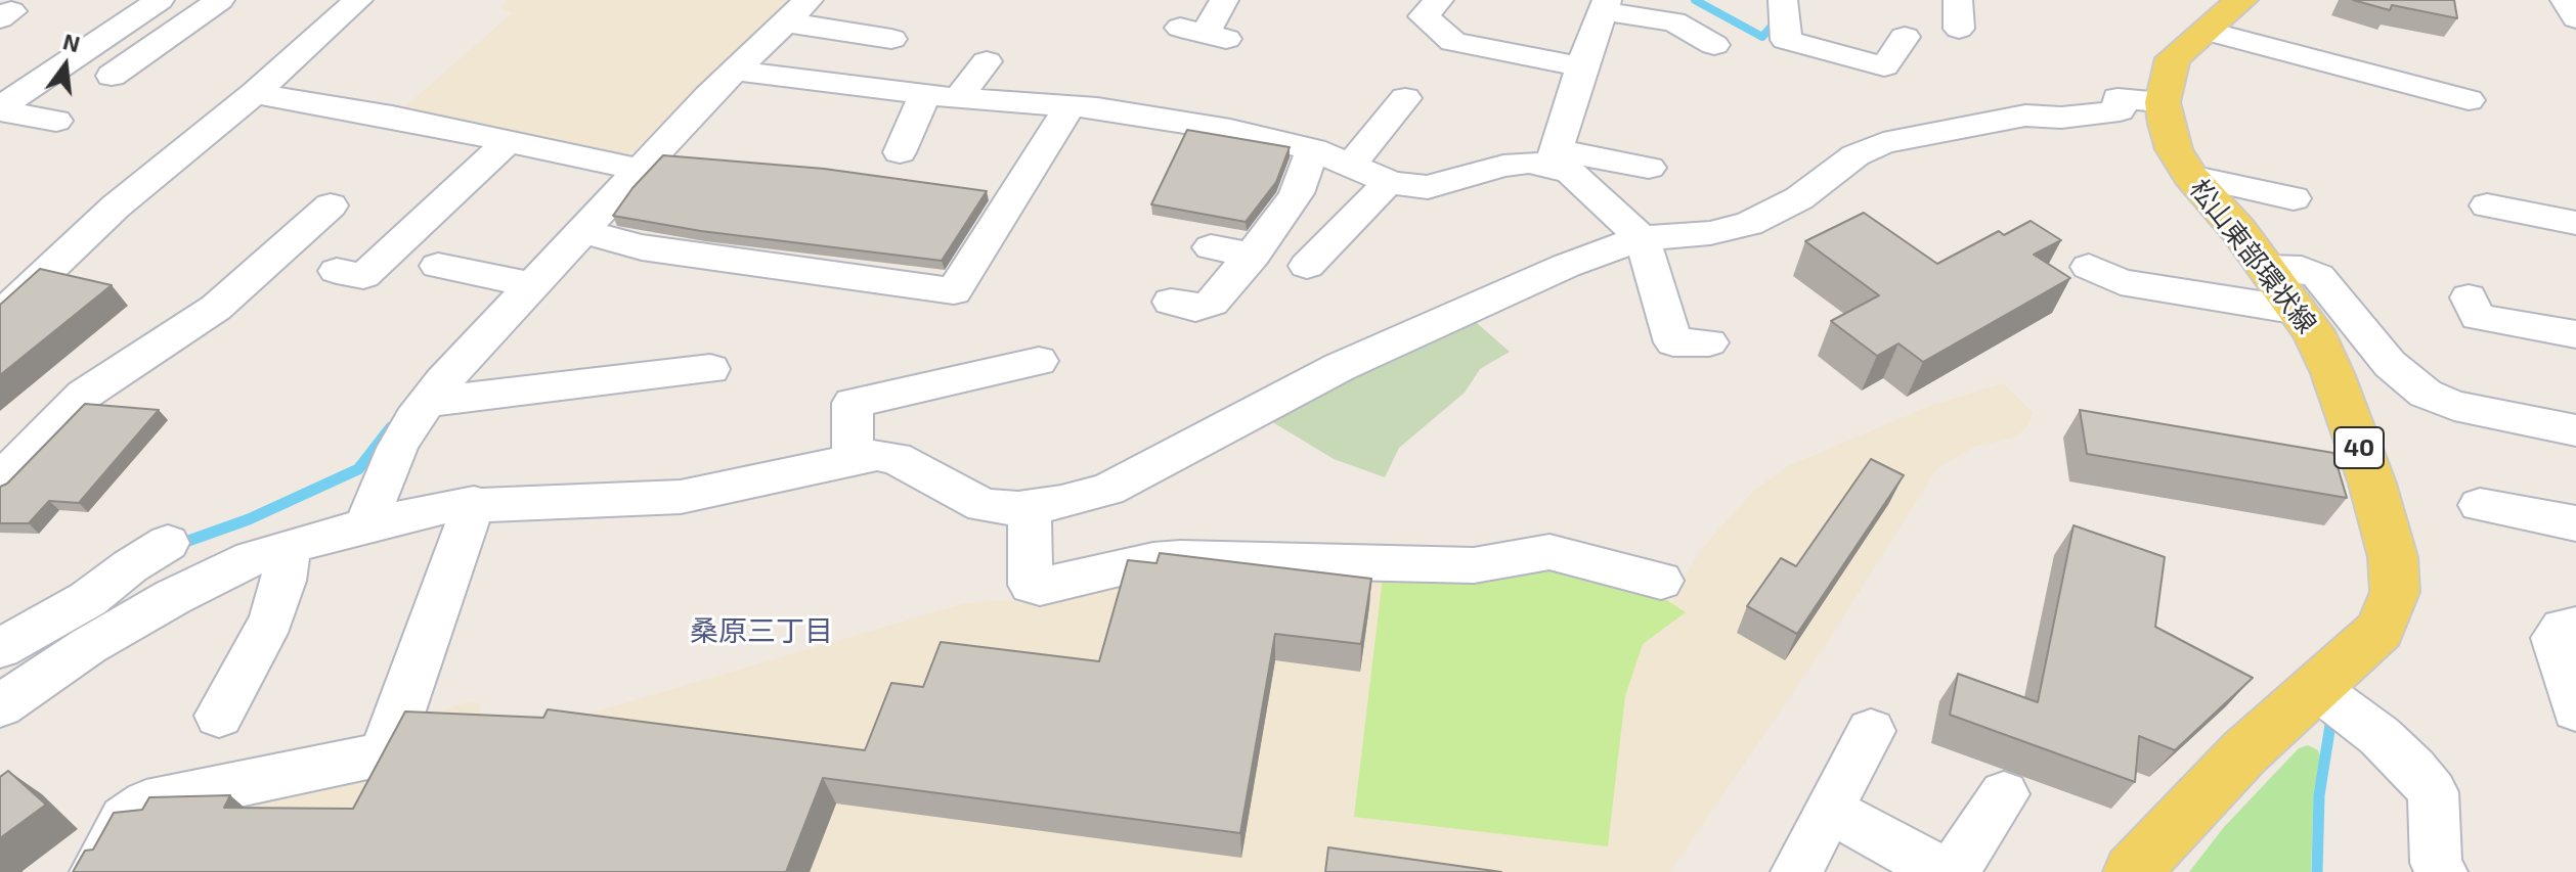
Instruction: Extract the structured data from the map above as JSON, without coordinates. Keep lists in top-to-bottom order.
{
  "streets": {
    "main road": ["松山東部環状線", "40"]
  },
  "districts": ["桑原三丁目"],
  "north": "top"
}
